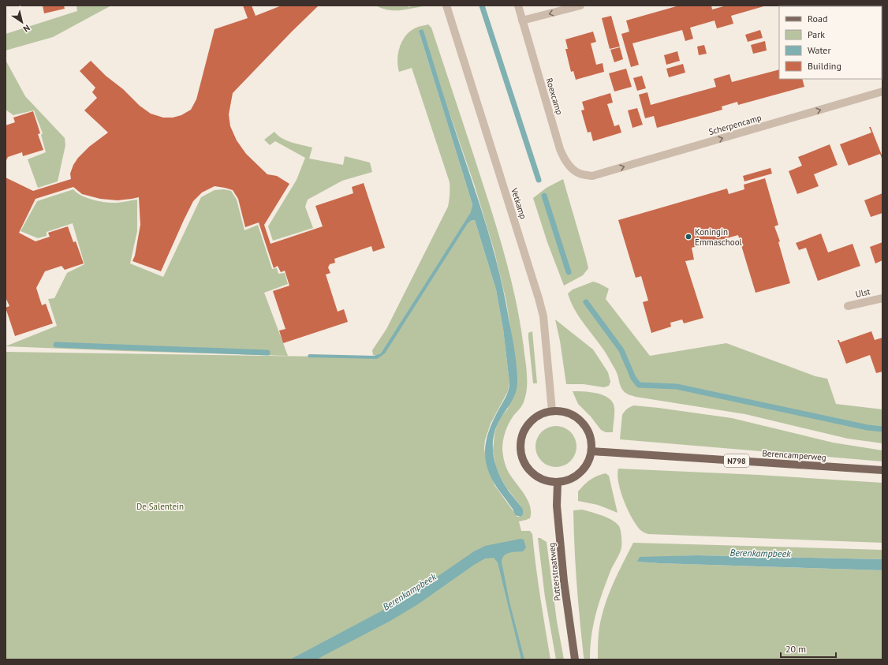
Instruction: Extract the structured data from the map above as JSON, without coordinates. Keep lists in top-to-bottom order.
{
  "streets": {
    "main road": ["Berencamperweg", "N798", "Putterstraatweg"],
    "street": [
      "Roexcamp",
      "Scherpencamp",
      "Vetkamp",
      "Ulst"
    ]
  },
  "crossings": [
    ["Roexcamp", "Scherpencamp"],
    ["Vetkamp", "Berencamperweg"],
    ["Vetkamp", "Putterstraatweg"],
    ["Berencamperweg", "Putterstraatweg"]
  ],
  "one_way": ["Scherpencamp"],
  "water": ["Berenkampbeek"],
  "parks": ["De Salentein"],
  "places": ["Koningin Emmaschool"],
  "legend": [
    "Road",
    "Park",
    "Water",
    "Building"
  ],
  "scale_bar": "20 m",
  "north": "bottom right"
}
